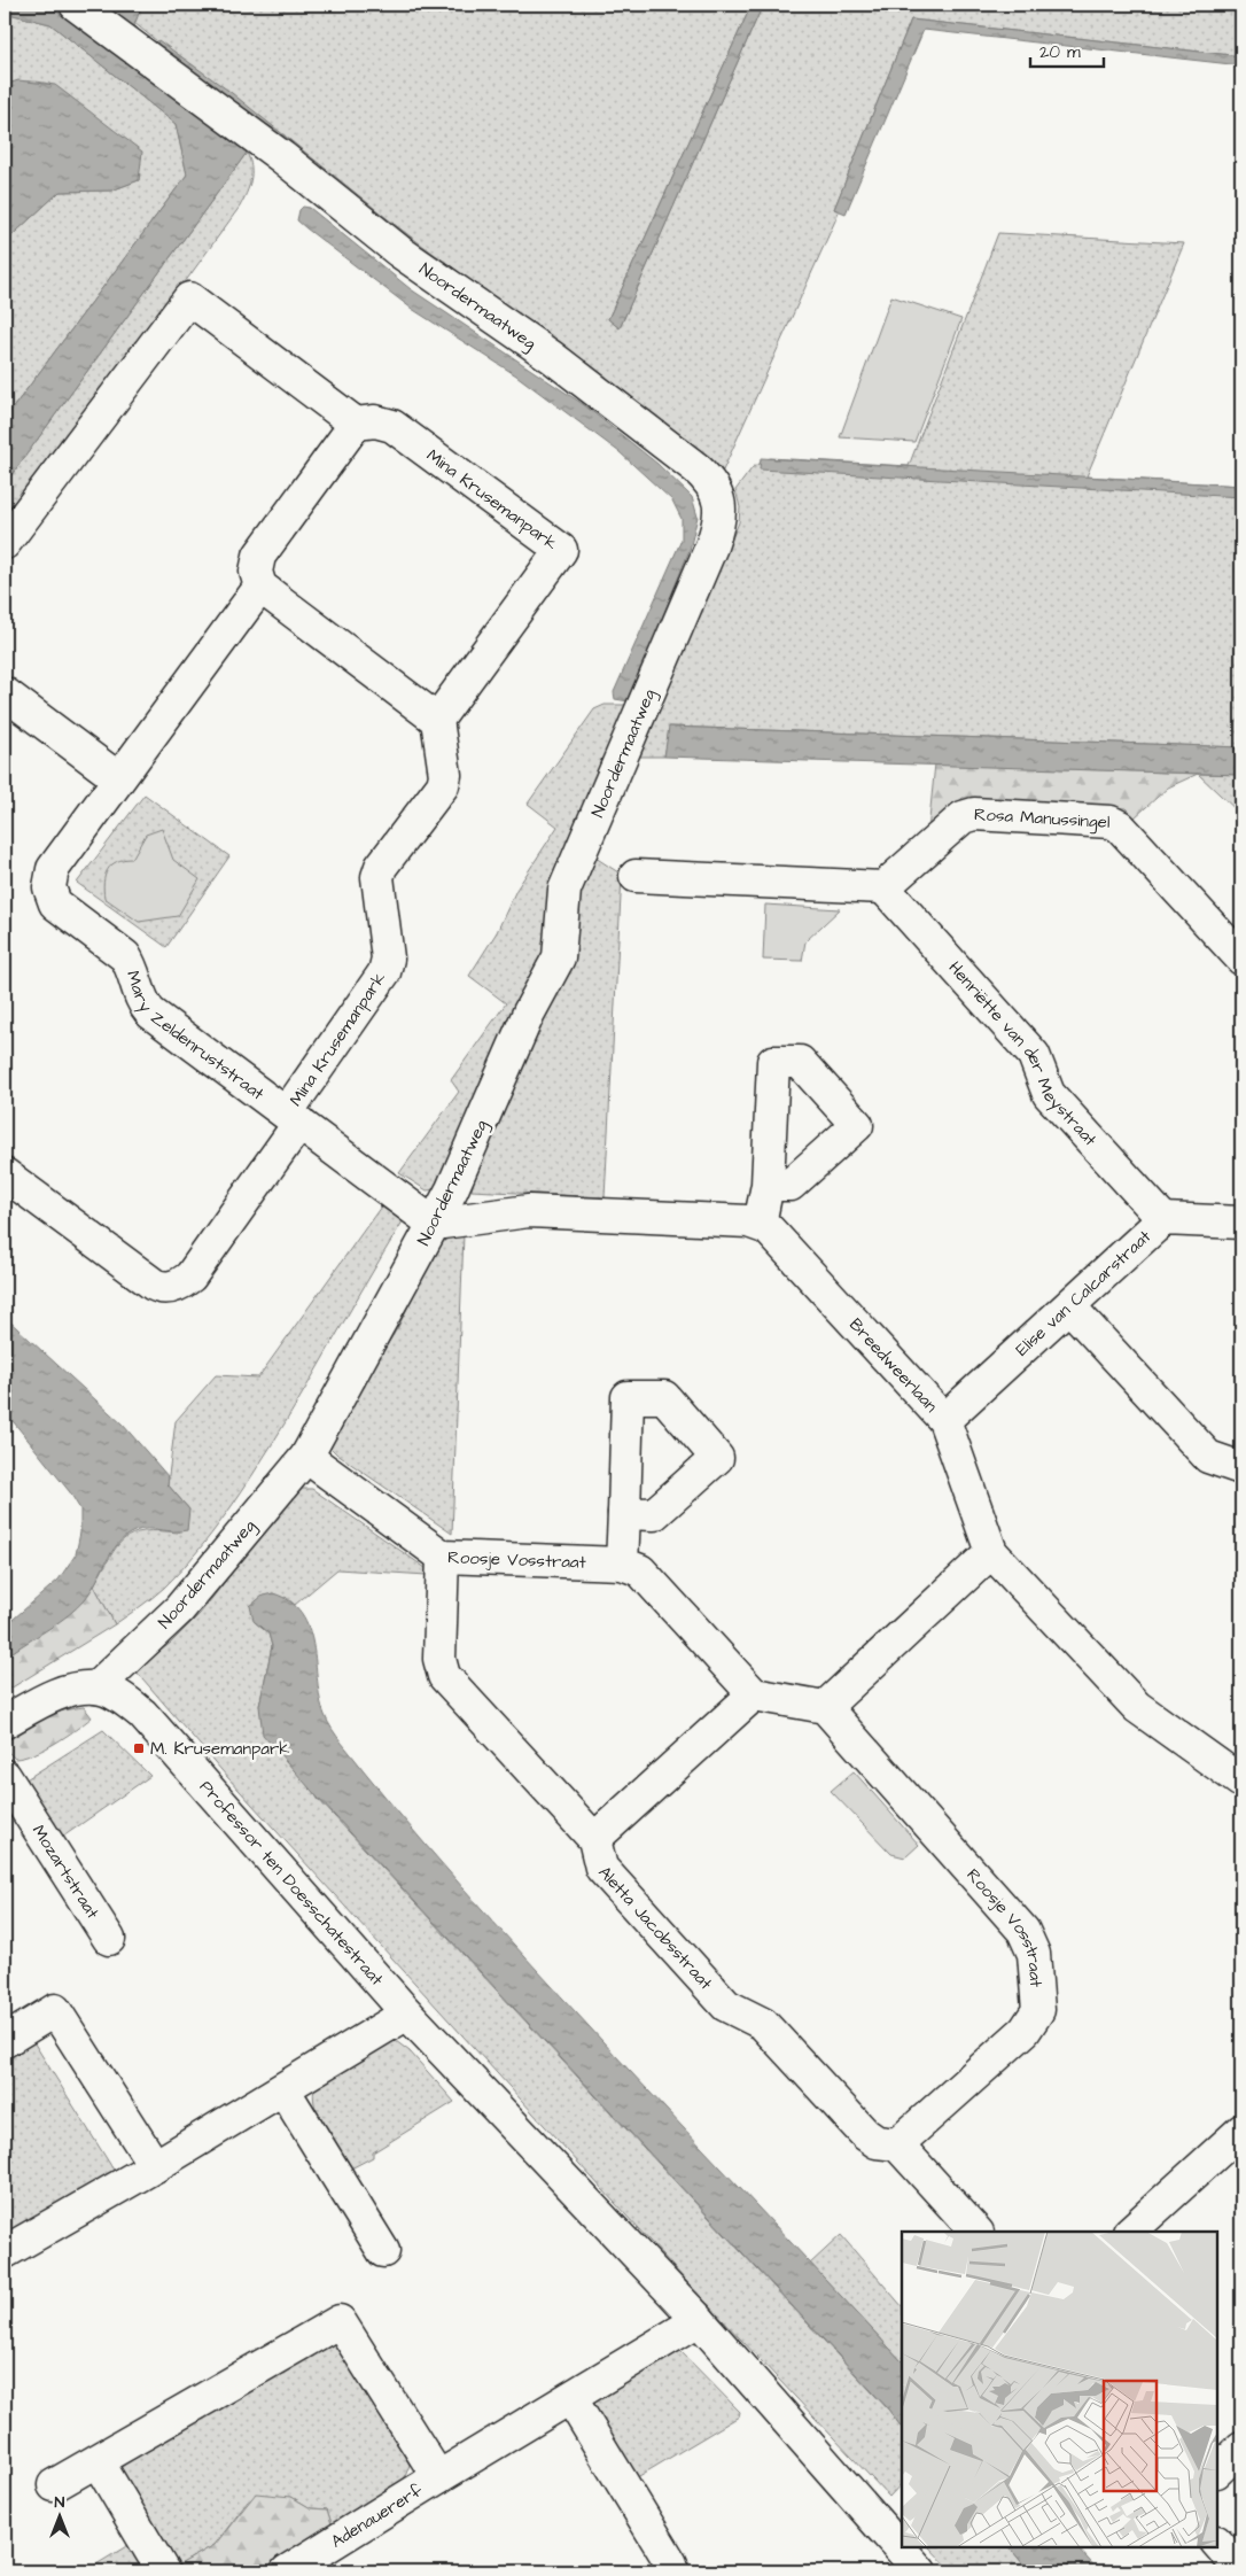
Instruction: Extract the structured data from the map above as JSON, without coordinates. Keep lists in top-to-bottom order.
{
  "streets": {
    "street": [
      "Noordermaatweg",
      "Mina Krusemanpark",
      "Rosa Manussingel",
      "Mary Zeldenruststraat",
      "Henriëtte van der Meystraat",
      "Elise van Calcarstraat",
      "Breedweerlaan",
      "Roosje Vosstraat",
      "Mozartstraat",
      "Professor ten Doesschatestraat",
      "Aletta Jacobsstraat",
      "Adenauererf"
    ]
  },
  "crossings": [
    ["Noordermaatweg", "Mary Zeldenruststraat"],
    ["Noordermaatweg", "Roosje Vosstraat"],
    ["Noordermaatweg", "Professor ten Doesschatestraat"],
    ["Mina Krusemanpark", "Mary Zeldenruststraat"],
    ["Rosa Manussingel", "Henriëtte van der Meystraat"],
    ["Henriëtte van der Meystraat", "Elise van Calcarstraat"],
    ["Elise van Calcarstraat", "Breedweerlaan"],
    ["Roosje Vosstraat", "Aletta Jacobsstraat"]
  ],
  "places": {
    "transit": ["M. Krusemanpark"]
  },
  "scale_bar": "20 m",
  "north": "top"
}
